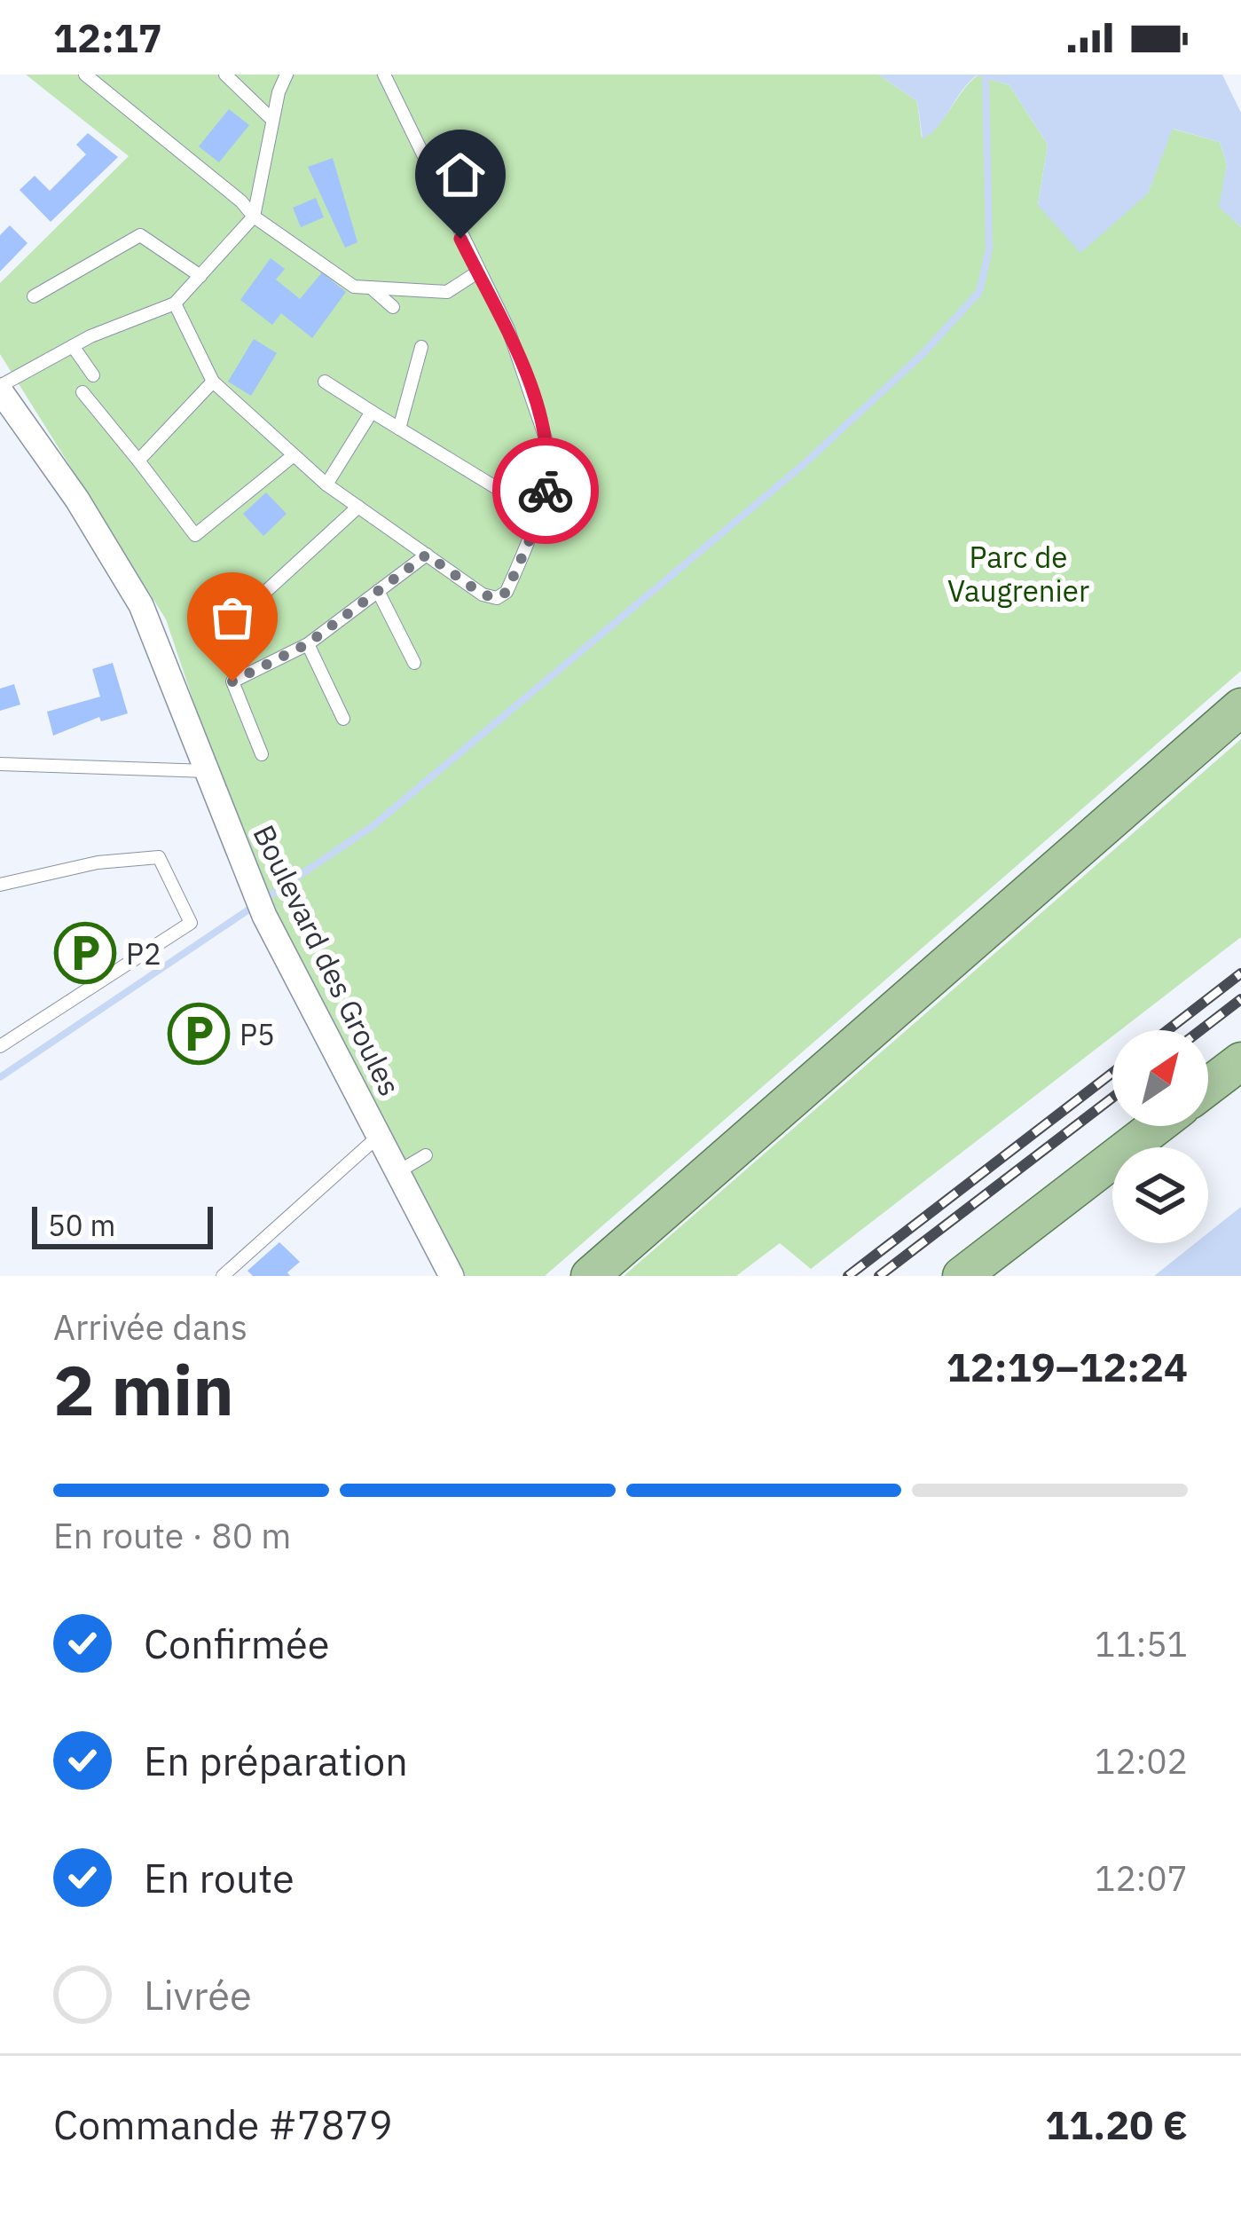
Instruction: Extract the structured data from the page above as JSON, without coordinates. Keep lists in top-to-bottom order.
{
  "streets": {
    "street": ["Boulevard des Groules"]
  },
  "parks": ["Parc de Vaugrenier"],
  "places": {
    "parking": ["P2", "P5"]
  },
  "scale_bar": "50 m",
  "north": "top right",
  "page": {
    "status": "12:17",
    "scale": "50 m",
    "heading": ["2 min", "Arrivée dans", "12:19–12:24"],
    "panel": ["Commande #7879", "11.20 €"],
    "bar": "En route · 80 m",
    "list": [
      ["Confirmée", "11:51"],
      ["En préparation", "12:02"],
      ["En route", "12:07"],
      "Livrée"
    ]
  }
}
